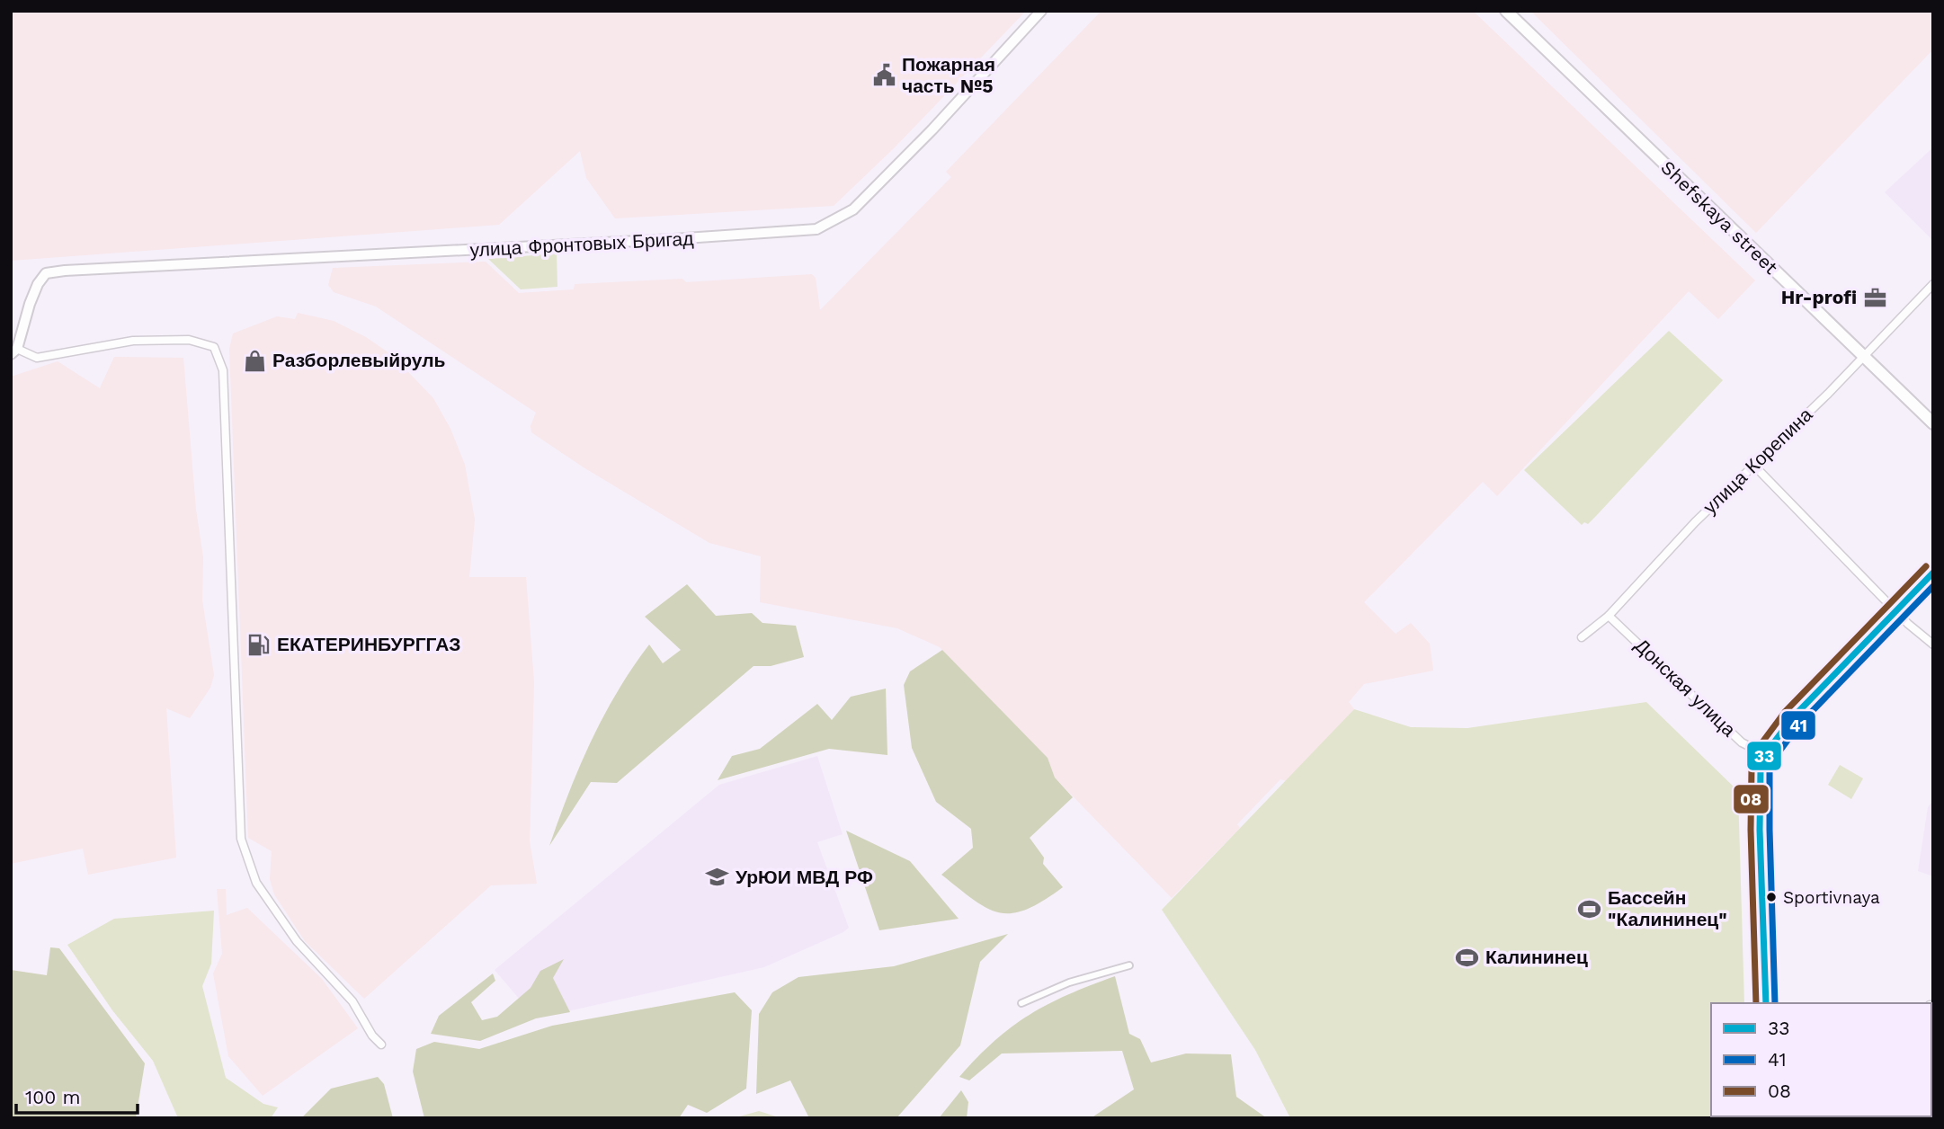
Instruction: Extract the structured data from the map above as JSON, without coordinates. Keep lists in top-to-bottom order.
{
  "streets": {
    "main road": ["Shefskaya street", "улица Фронтовых Бригад"],
    "street": ["улица Корепина", "Донская улица"]
  },
  "crossings": [
    ["Shefskaya street", "улица Корепина"],
    ["улица Корепина", "Донская улица"]
  ],
  "places": {
    "public building": ["Пожарная часть №5"],
    "office": ["Hr-profi"],
    "shop": ["Разборлевыйруль"],
    "fuel station": ["ЕКАТЕРИНБУРГГАЗ"],
    "school or university": ["УрЮИ МВД РФ"],
    "other": ["Sportivnaya"],
    "sports": ["Бассейн \"Калининец\"", "Калининец"]
  },
  "lines": ["transit line 08", "transit line 33", "transit line 41"],
  "legend": ["33", "41", "08"],
  "scale_bar": "100 m"
}
